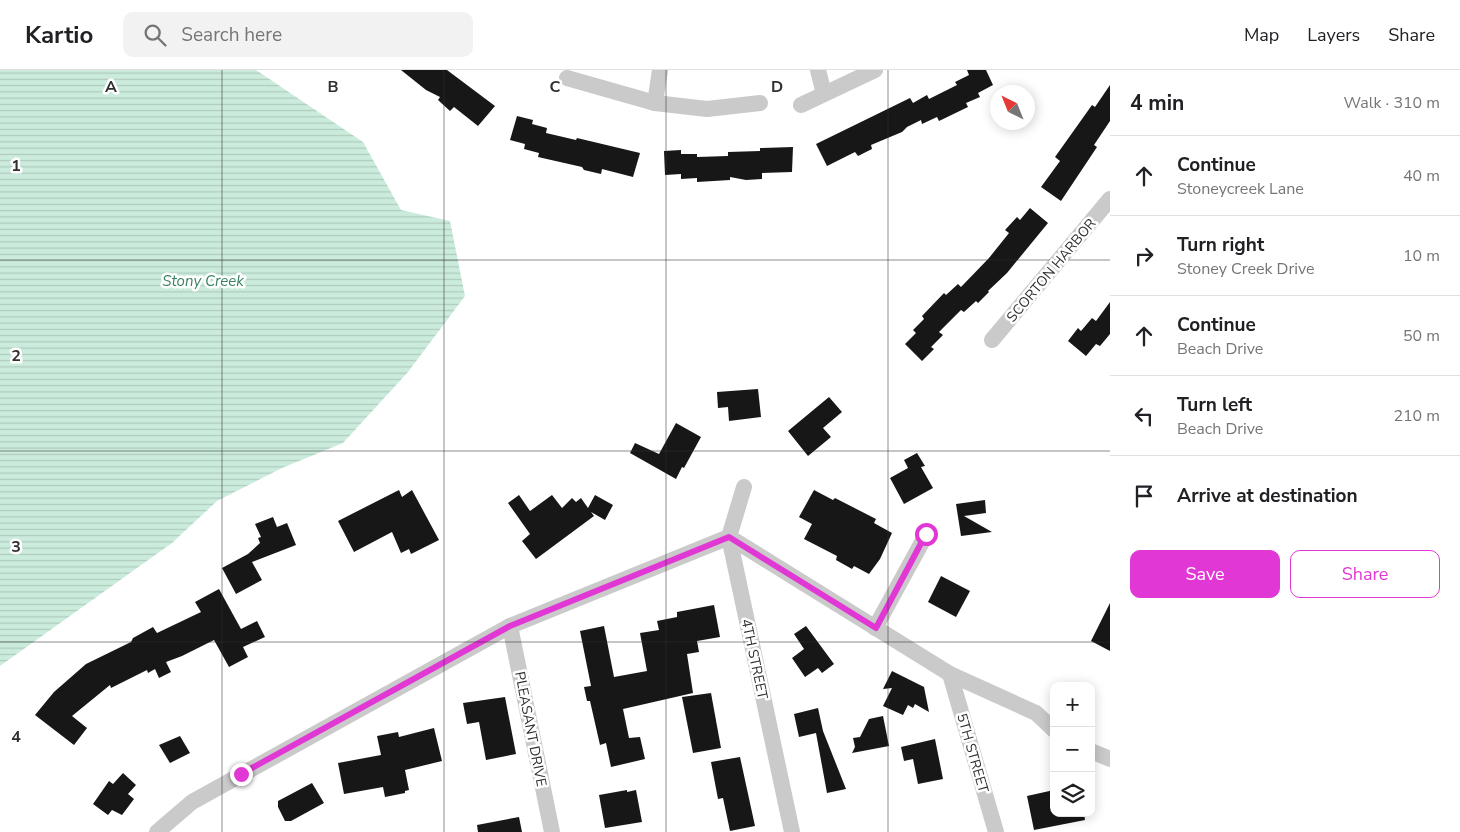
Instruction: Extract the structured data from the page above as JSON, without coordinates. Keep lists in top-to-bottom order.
{
  "streets": {
    "street": [
      "SCORTON HARBOR",
      "4TH STREET",
      "PLEASANT DRIVE",
      "5TH STREET"
    ]
  },
  "water": ["Stony Creek"],
  "north": "top left",
  "page": {
    "header": "Kartio",
    "search": "Search here",
    "nav": ["Map", "Layers", "Share"],
    "heading": ["4 min", "Walk · 310 m"],
    "list": [
      ["Continue", "Stoneycreek Lane", "40 m"],
      ["Turn right", "Stoney Creek Drive", "10 m"],
      ["Continue", "Beach Drive", "50 m"],
      ["Turn left", "Beach Drive", "210 m"],
      "Arrive at destination"
    ],
    "buttons": ["Save", "Share"],
    "map_buttons": ["+", "−"]
  },
  "grid": {
    "columns": [
      "A",
      "B",
      "C",
      "D"
    ],
    "rows": [
      "1",
      "2",
      "3",
      "4"
    ]
  }
}
